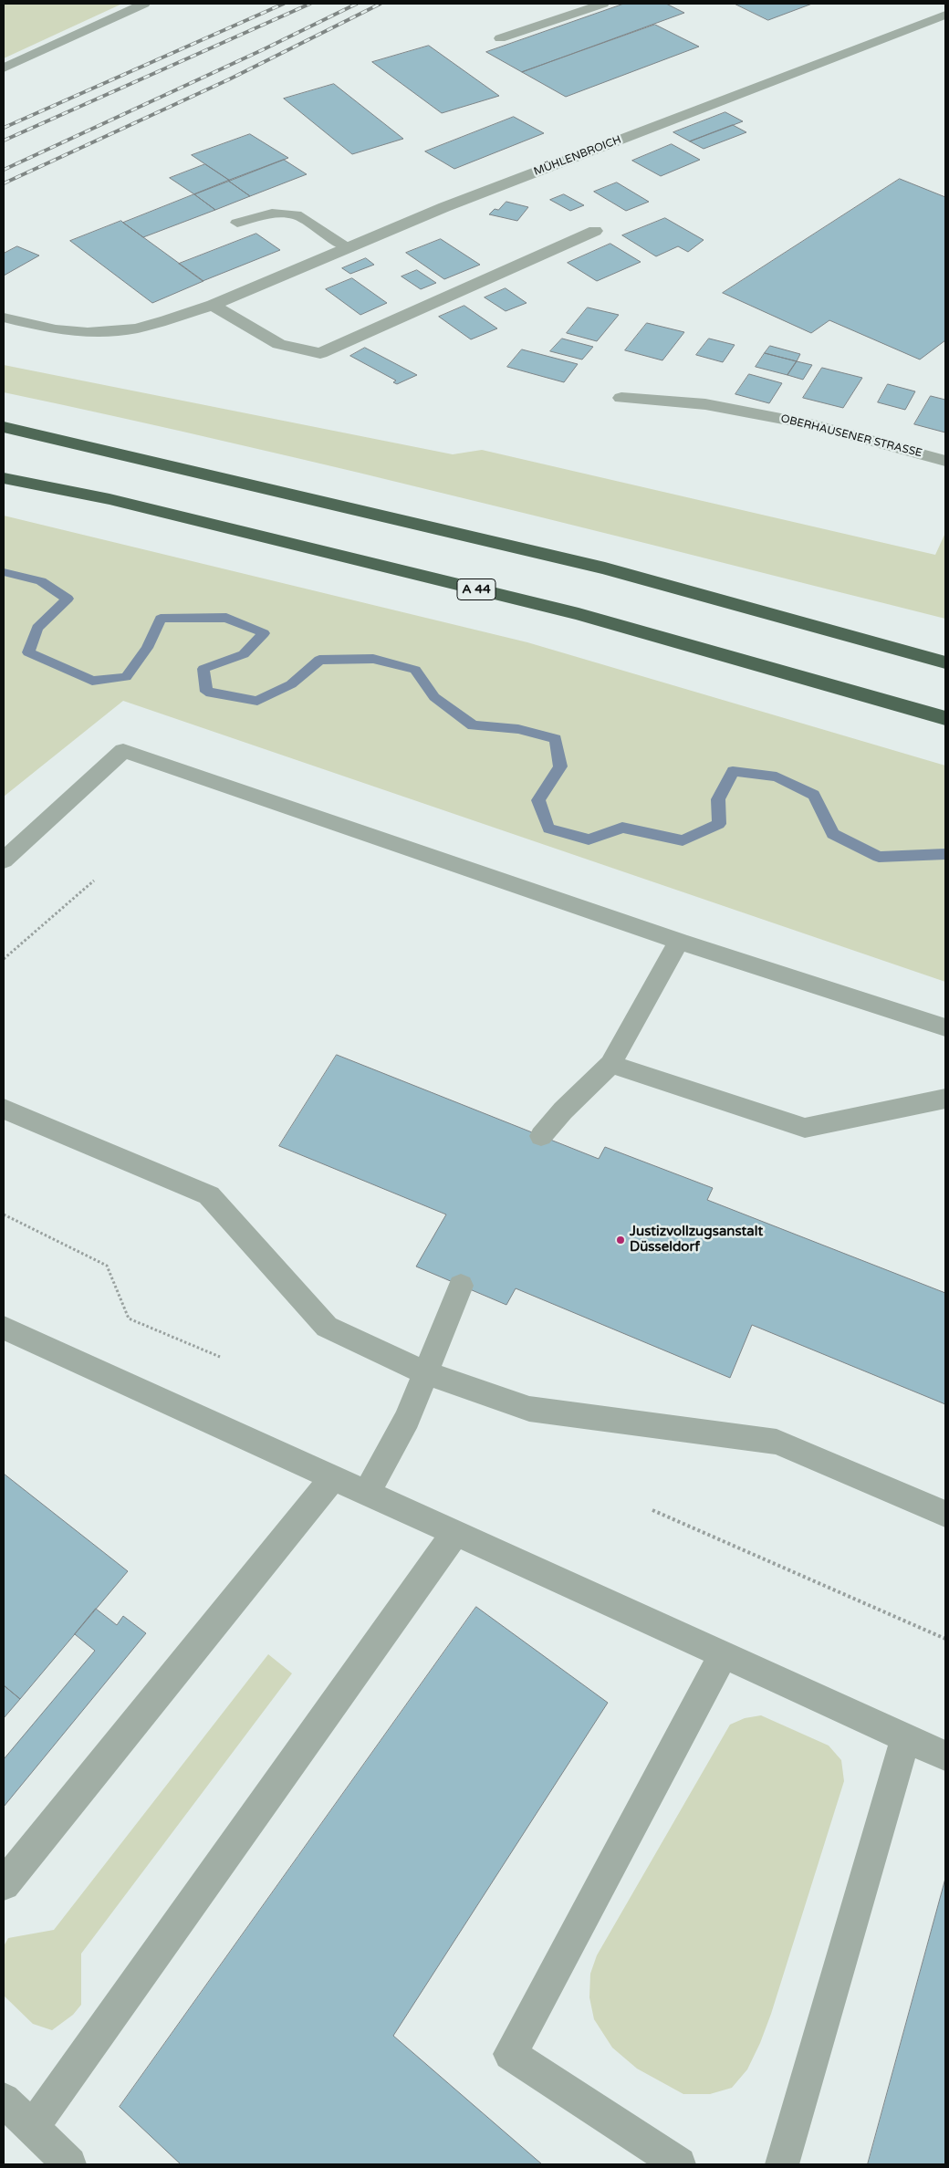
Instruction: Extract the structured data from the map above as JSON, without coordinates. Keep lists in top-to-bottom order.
{
  "streets": {
    "highway": ["A 44"],
    "street": ["MÜHLENBROICH", "OBERHAUSENER STRASSE"]
  },
  "places": ["Justizvollzugsanstalt Düsseldorf"]
}
